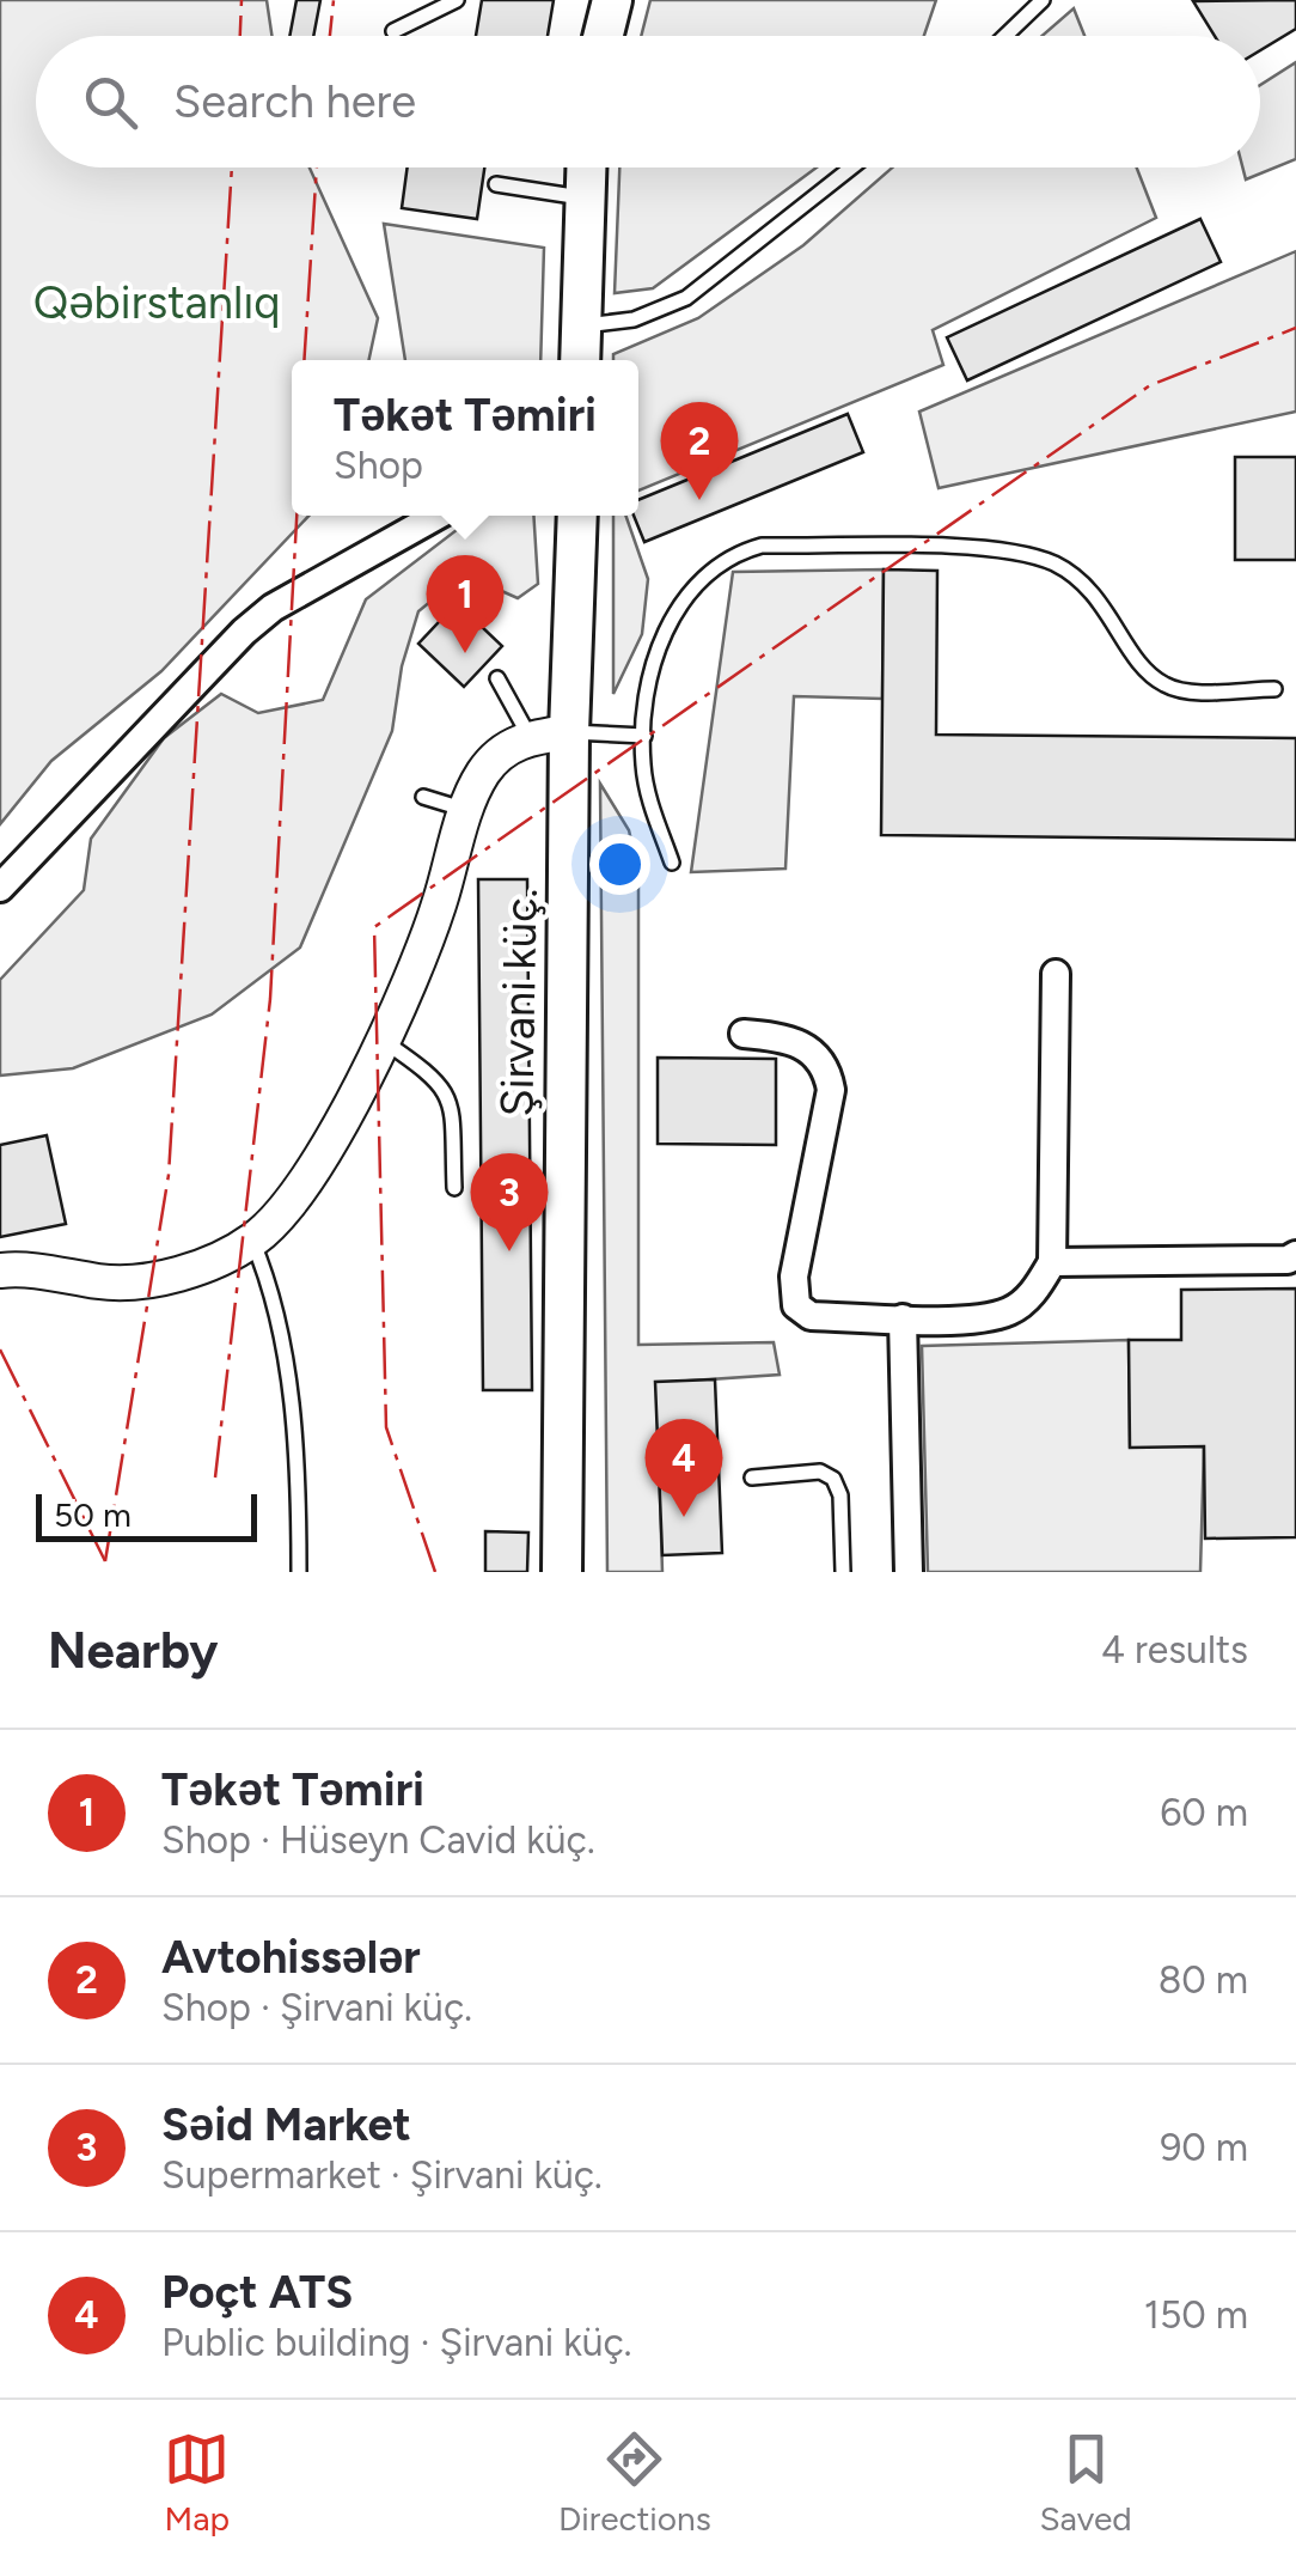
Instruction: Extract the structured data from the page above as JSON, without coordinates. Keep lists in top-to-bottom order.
{
  "streets": {
    "main road": ["Şirvani küç."]
  },
  "parks": ["Qəbirstanlıq"],
  "scale_bar": "50 m",
  "page": {
    "search": "Search here",
    "popup": ["Təkət Təmiri", "Shop"],
    "pins": [
      "2",
      "1",
      "3",
      "4"
    ],
    "scale": "50 m",
    "heading": ["Nearby", "4 results"],
    "list": [
      {
        "mark": "1",
        "name": "Təkət Təmiri",
        "note": "Shop · Hüseyn Cavid küç.",
        "value": "60 m"
      },
      {
        "mark": "2",
        "name": "Avtohissələr",
        "note": "Shop · Şirvani küç.",
        "value": "80 m"
      },
      {
        "mark": "3",
        "name": "Səid Market",
        "note": "Supermarket · Şirvani küç.",
        "value": "90 m"
      },
      {
        "mark": "4",
        "name": "Poçt ATS",
        "note": "Public building · Şirvani küç.",
        "value": "150 m"
      }
    ],
    "nav": ["Map", "Directions", "Saved"]
  }
}
